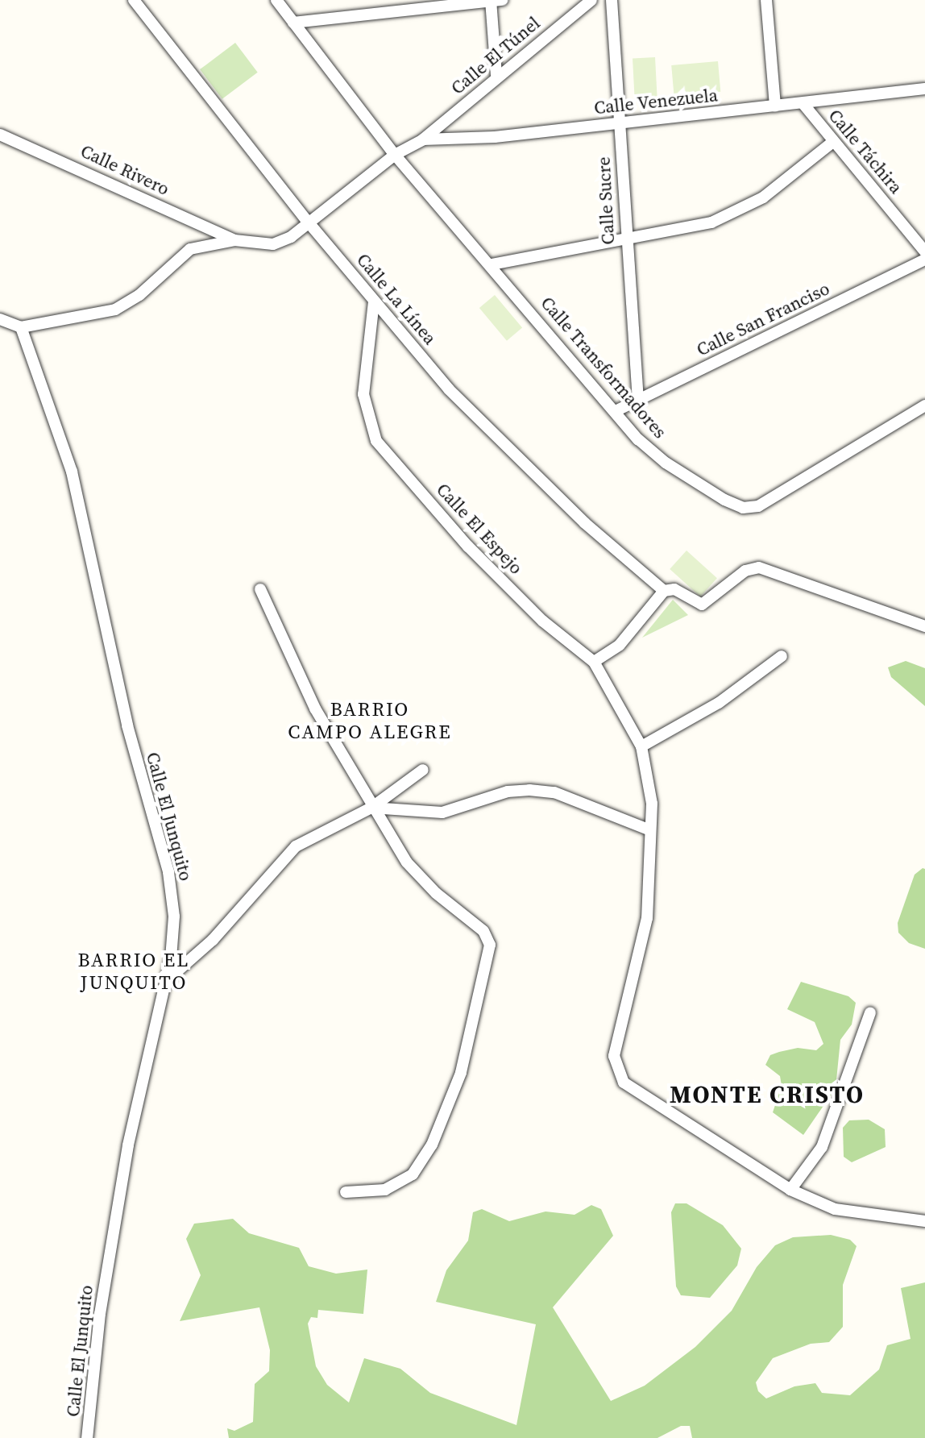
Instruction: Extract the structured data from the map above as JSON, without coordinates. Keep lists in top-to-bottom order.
{
  "streets": {
    "street": [
      "Calle El Túnel",
      "Calle Venezuela",
      "Calle Táchira",
      "Calle Rivero",
      "Calle Sucre",
      "Calle La Línea",
      "Calle San Franciso",
      "Calle Transformadores",
      "Calle El Espejo",
      "Calle El Junquito"
    ]
  },
  "crossings": [
    ["Calle El Túnel", "Calle Venezuela"],
    ["Calle Venezuela", "Calle Táchira"],
    ["Calle Venezuela", "Calle Rivero"],
    ["Calle Venezuela", "Calle Sucre"],
    ["Calle Venezuela", "Calle La Línea"],
    ["Calle Venezuela", "Calle Transformadores"],
    ["Calle Sucre", "Calle San Franciso"],
    ["Calle La Línea", "Calle El Espejo"],
    ["Calle San Franciso", "Calle Transformadores"]
  ],
  "districts": ["BARRIO CAMPO ALEGRE", "BARRIO EL JUNQUITO", "MONTE CRISTO"]
}
